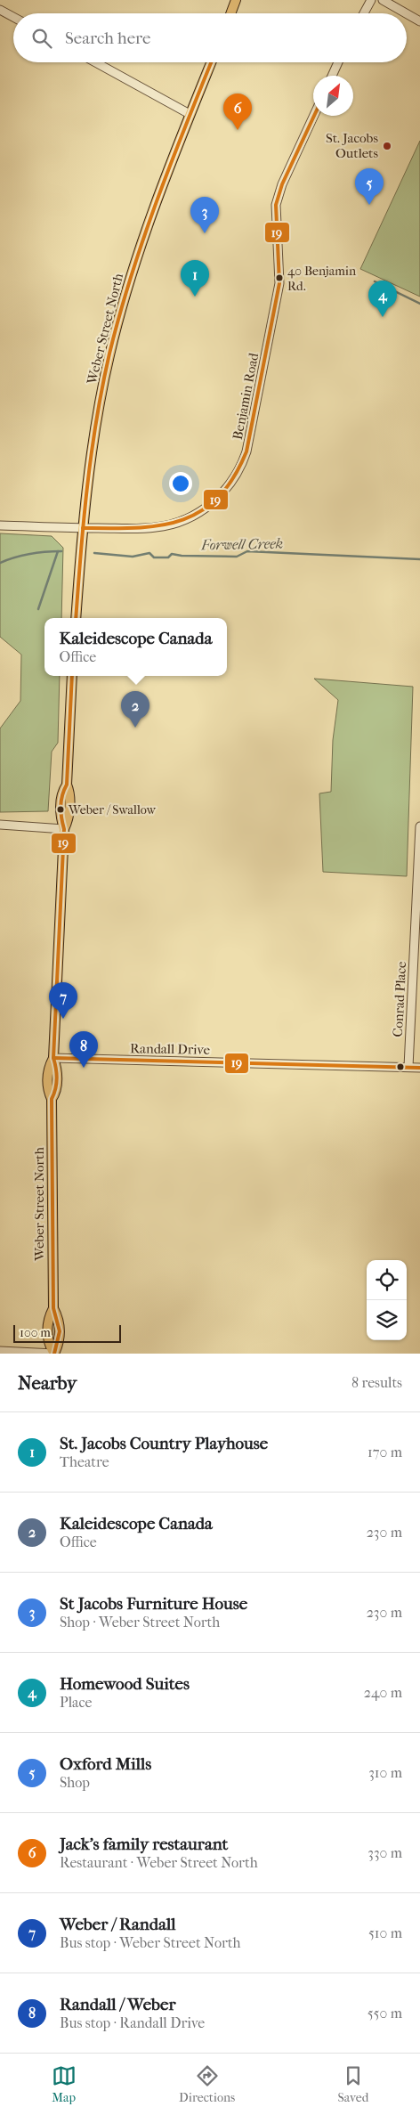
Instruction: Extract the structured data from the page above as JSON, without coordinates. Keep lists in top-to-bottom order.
{
  "streets": {
    "main road": ["Weber Street North"],
    "street": ["Benjamin Road", "Conrad Place", "Randall Drive"]
  },
  "crossings": [
    ["Weber Street North", "Benjamin Road"],
    ["Weber Street North", "Randall Drive"],
    ["Conrad Place", "Randall Drive"]
  ],
  "water": ["Forwell Creek"],
  "places": ["St. Jacobs Outlets", "40 Benjamin Rd.", "Weber / Swallow"],
  "lines": ["transit line 19"],
  "scale_bar": "100 m",
  "north": "top right",
  "page": {
    "search": "Search here",
    "pins": [
      "6",
      "5",
      "3",
      "1",
      "4",
      "2",
      "7",
      "8"
    ],
    "popup": ["Kaleidescope Canada", "Office"],
    "scale": "100 m",
    "heading": ["Nearby", "8 results"],
    "list": [
      {
        "mark": "1",
        "name": "St. Jacobs Country Playhouse",
        "note": "Theatre",
        "value": "170 m"
      },
      {
        "mark": "2",
        "name": "Kaleidescope Canada",
        "note": "Office",
        "value": "230 m"
      },
      {
        "mark": "3",
        "name": "St Jacobs Furniture House",
        "note": "Shop · Weber Street North",
        "value": "230 m"
      },
      {
        "mark": "4",
        "name": "Homewood Suites",
        "note": "Place",
        "value": "240 m"
      },
      {
        "mark": "5",
        "name": "Oxford Mills",
        "note": "Shop",
        "value": "310 m"
      },
      {
        "mark": "6",
        "name": "Jack's family restaurant",
        "note": "Restaurant · Weber Street North",
        "value": "330 m"
      },
      {
        "mark": "7",
        "name": "Weber / Randall",
        "note": "Bus stop · Weber Street North",
        "value": "510 m"
      },
      {
        "mark": "8",
        "name": "Randall / Weber",
        "note": "Bus stop · Randall Drive",
        "value": "550 m"
      }
    ],
    "nav": ["Map", "Directions", "Saved"]
  }
}
